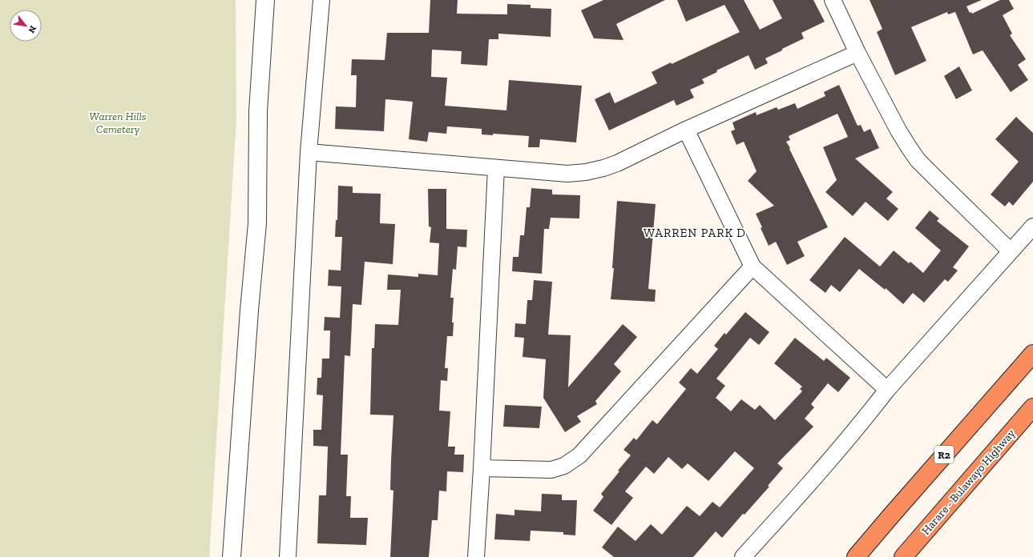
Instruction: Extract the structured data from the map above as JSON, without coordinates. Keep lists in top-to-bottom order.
{
  "streets": {
    "highway": ["R2", "Harare - Bulawayo Highway"]
  },
  "districts": ["WARREN PARK D"],
  "parks": ["Warren Hills Cemetery"],
  "north": "bottom right"
}
